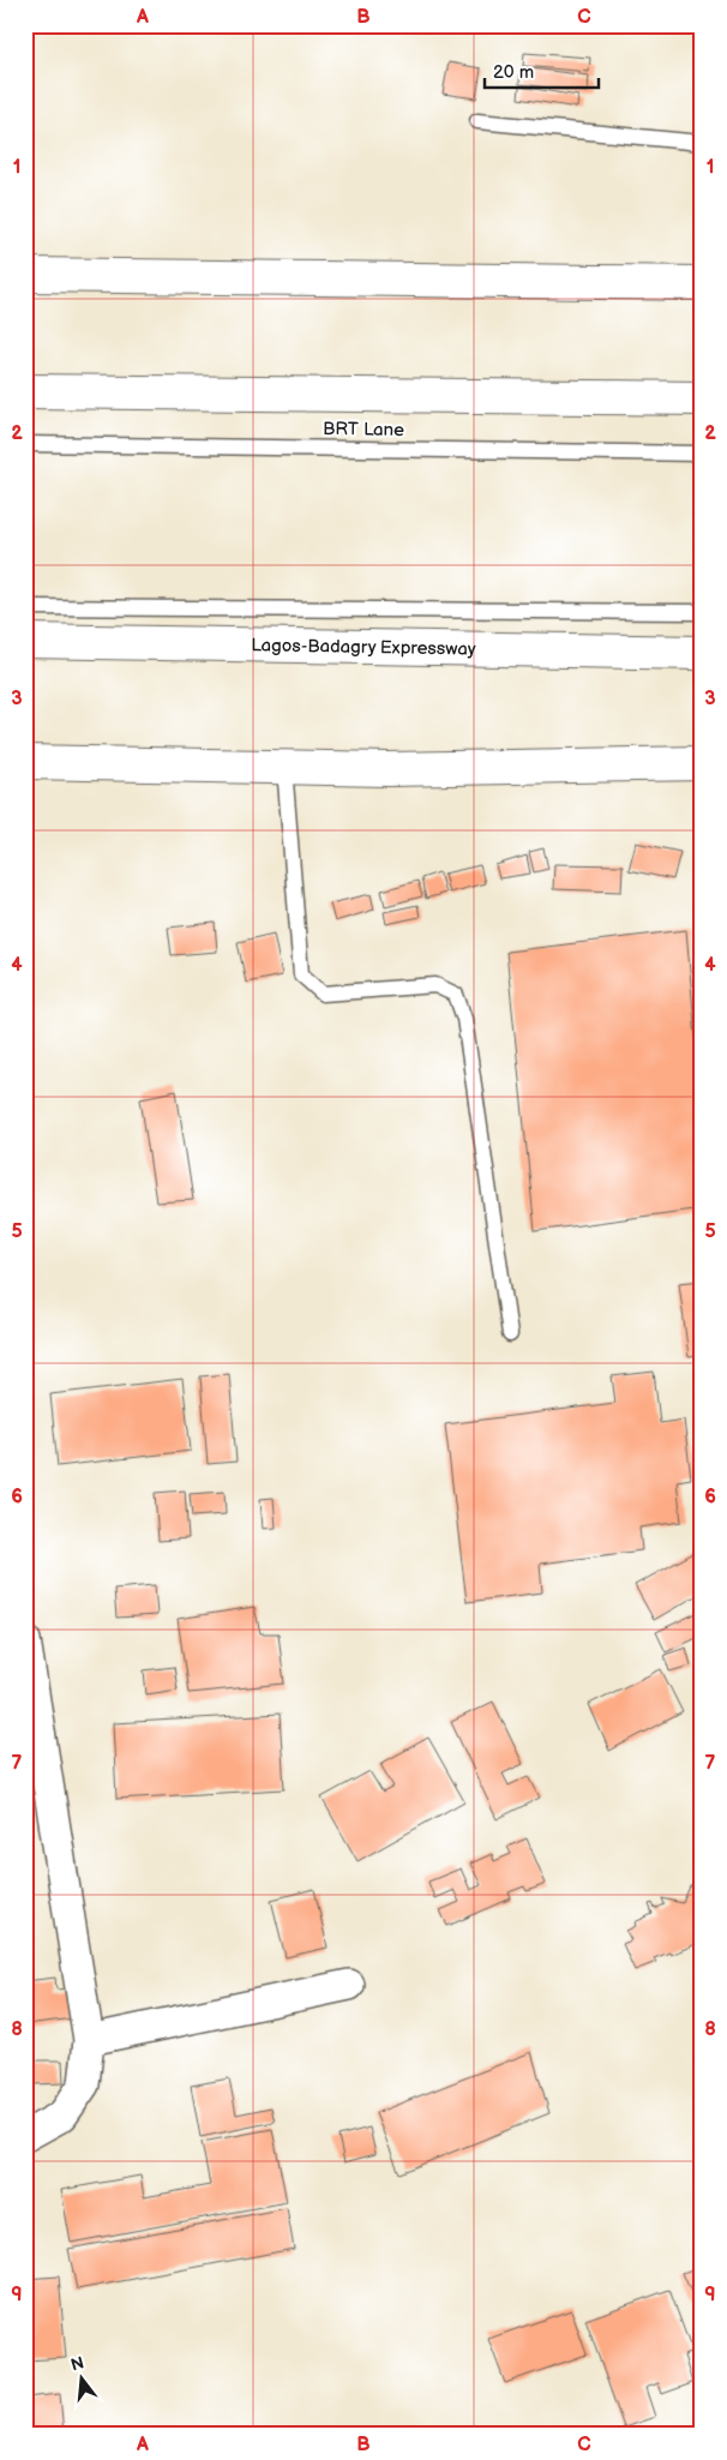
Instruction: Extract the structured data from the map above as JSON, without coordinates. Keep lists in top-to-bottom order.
{
  "streets": {
    "main road": ["Lagos-Badagry Expressway"],
    "lane": ["BRT Lane"]
  },
  "scale_bar": "20 m",
  "north": "top",
  "grid": {
    "columns": ["A", "B", "C"],
    "rows": [
      "1",
      "2",
      "3",
      "4",
      "5",
      "6",
      "7",
      "8",
      "9"
    ]
  }
}
